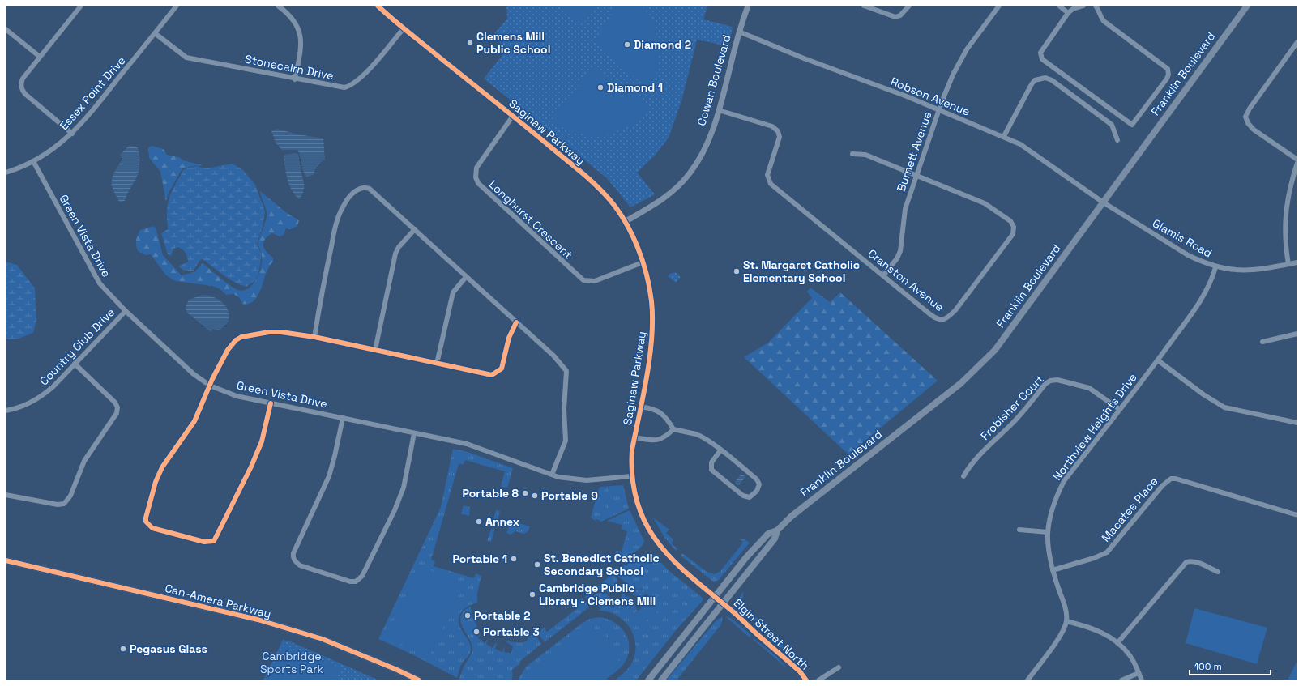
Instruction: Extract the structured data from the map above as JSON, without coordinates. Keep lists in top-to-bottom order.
{
  "streets": {
    "main road": ["Franklin Boulevard", "Can-Amera Parkway"],
    "street": [
      "Stonecairn Drive",
      "Cowan Boulevard",
      "Essex Point Drive",
      "Robson Avenue",
      "Saginaw Parkway",
      "Burnett Avenue",
      "Longhurst Crescent",
      "Green Vista Drive",
      "Glamis Road",
      "Cranston Avenue",
      "Country Club Drive",
      "Frobisher Court",
      "Northview Heights Drive",
      "Macatee Place",
      "Elgin Street North"
    ]
  },
  "crossings": [
    ["Stonecairn Drive", "Essex Point Drive"],
    ["Stonecairn Drive", "Saginaw Parkway"],
    ["Franklin Boulevard", "Robson Avenue"],
    ["Franklin Boulevard", "Saginaw Parkway"],
    ["Franklin Boulevard", "Glamis Road"],
    ["Franklin Boulevard", "Elgin Street North"],
    ["Cowan Boulevard", "Robson Avenue"],
    ["Cowan Boulevard", "Saginaw Parkway"],
    ["Cowan Boulevard", "Cranston Avenue"],
    ["Essex Point Drive", "Green Vista Drive"],
    ["Robson Avenue", "Burnett Avenue"],
    ["Robson Avenue", "Glamis Road"],
    ["Saginaw Parkway", "Longhurst Crescent"],
    ["Saginaw Parkway", "Green Vista Drive"],
    ["Saginaw Parkway", "Elgin Street North"],
    ["Burnett Avenue", "Cranston Avenue"],
    ["Green Vista Drive", "Country Club Drive"],
    ["Glamis Road", "Northview Heights Drive"],
    ["Frobisher Court", "Northview Heights Drive"],
    ["Northview Heights Drive", "Macatee Place"]
  ],
  "parks": ["Cambridge Sports Park"],
  "places": [
    "Clemens Mill Public School",
    "Diamond 2",
    "Diamond 1",
    "St. Margaret Catholic Elementary School",
    "Portable 8",
    "Portable 9",
    "Annex",
    "Portable 1",
    "St. Benedict Catholic Secondary School",
    "Cambridge Public Library - Clemens Mill",
    "Portable 2",
    "Portable 3",
    "Pegasus Glass"
  ],
  "scale_bar": "100 m"
}
